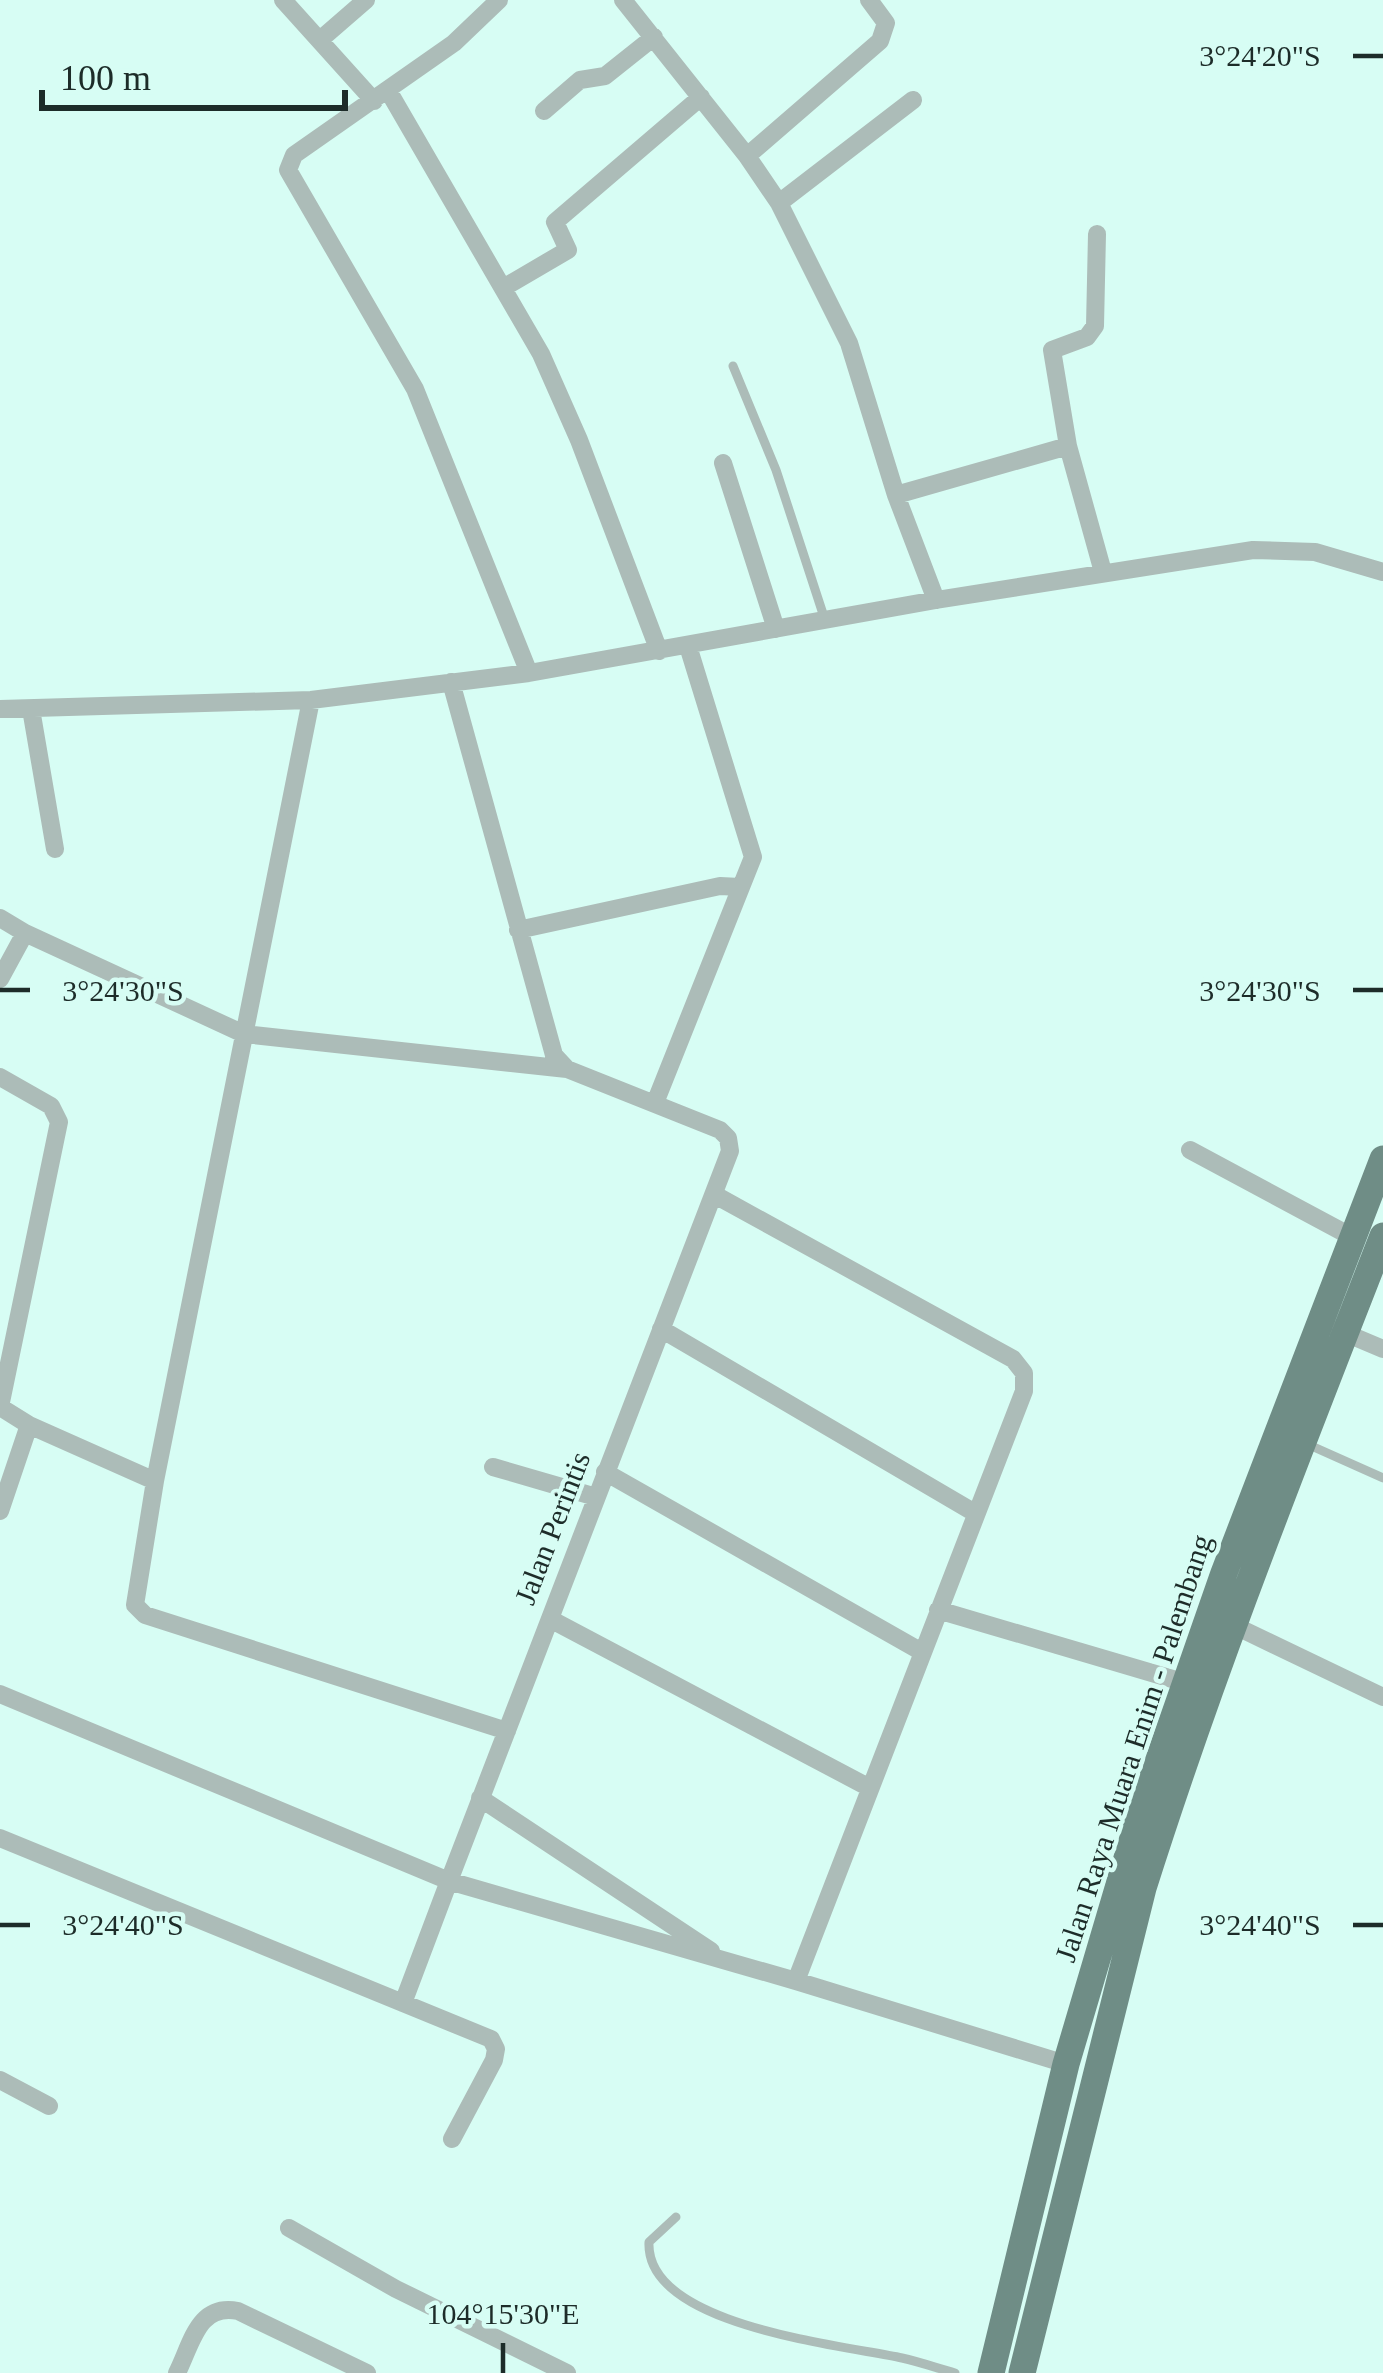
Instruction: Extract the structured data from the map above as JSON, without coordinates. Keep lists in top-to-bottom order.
{
  "streets": {
    "main road": ["Jalan Raya Muara Enim - Palembang"],
    "street": ["Jalan Perintis"]
  },
  "scale_bar": "100 m",
  "coordinates": [
    "3°24'20\"S",
    "3°24'30\"S",
    "3°24'40\"S",
    "104°15'30\"E"
  ]
}
